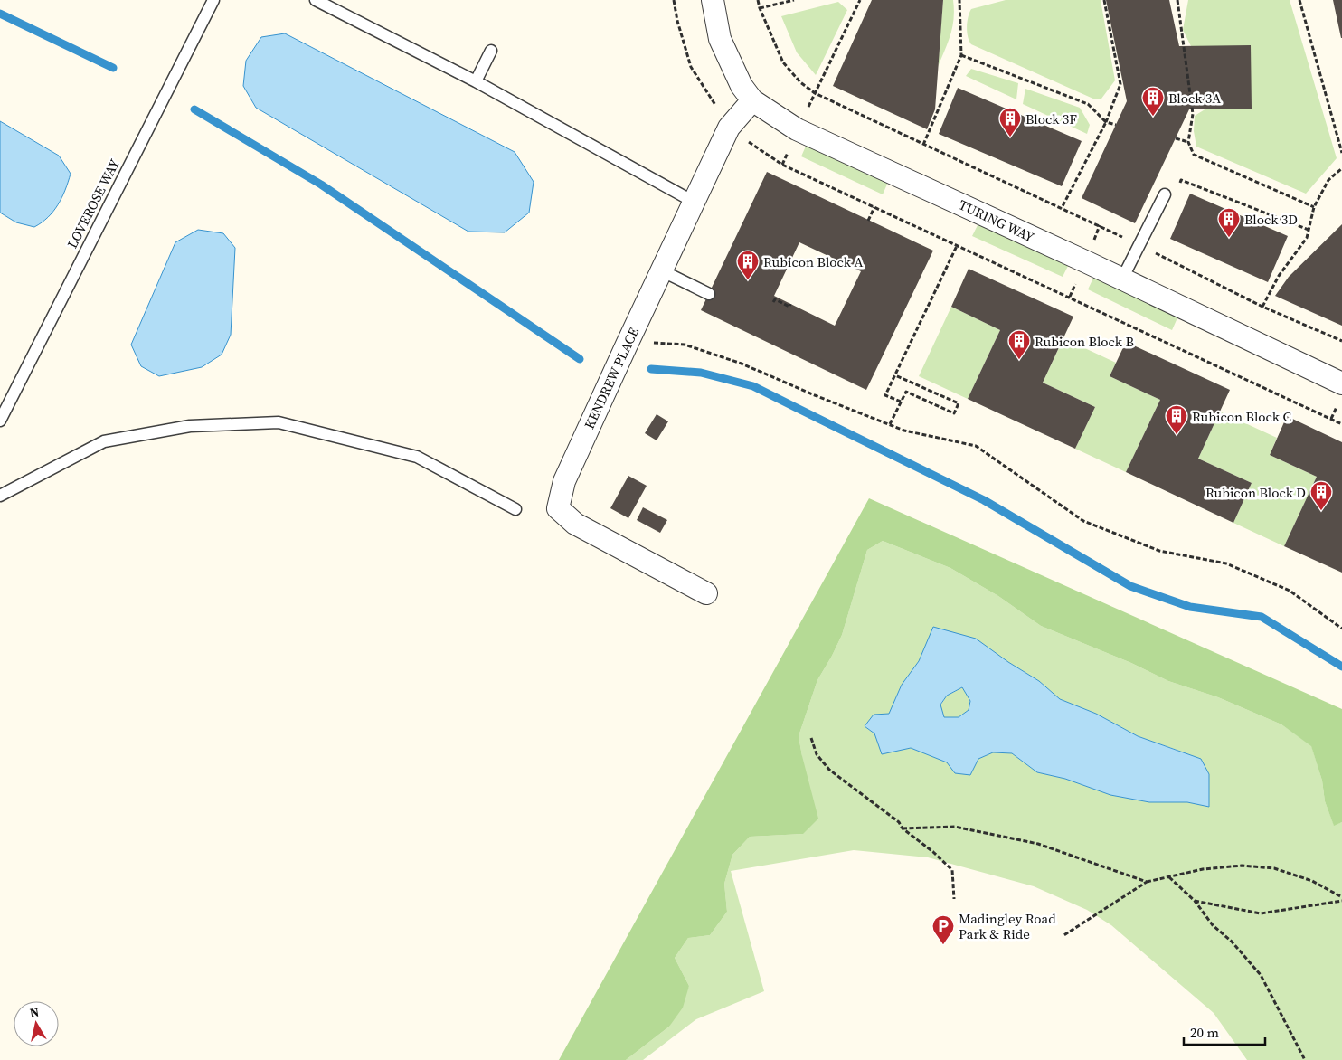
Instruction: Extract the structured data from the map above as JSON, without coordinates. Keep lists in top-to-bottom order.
{
  "streets": {
    "street": ["TURING WAY", "KENDREW PLACE"],
    "lane": ["LOVEROSE WAY"]
  },
  "crossings": [
    ["TURING WAY", "KENDREW PLACE"]
  ],
  "places": {
    "building": [
      "Block 3A",
      "Block 3F",
      "Block 3D",
      "Rubicon Block A",
      "Rubicon Block B",
      "Rubicon Block C",
      "Rubicon Block D"
    ],
    "parking": ["Madingley Road Park & Ride"]
  },
  "scale_bar": "20 m",
  "north": "top"
}
